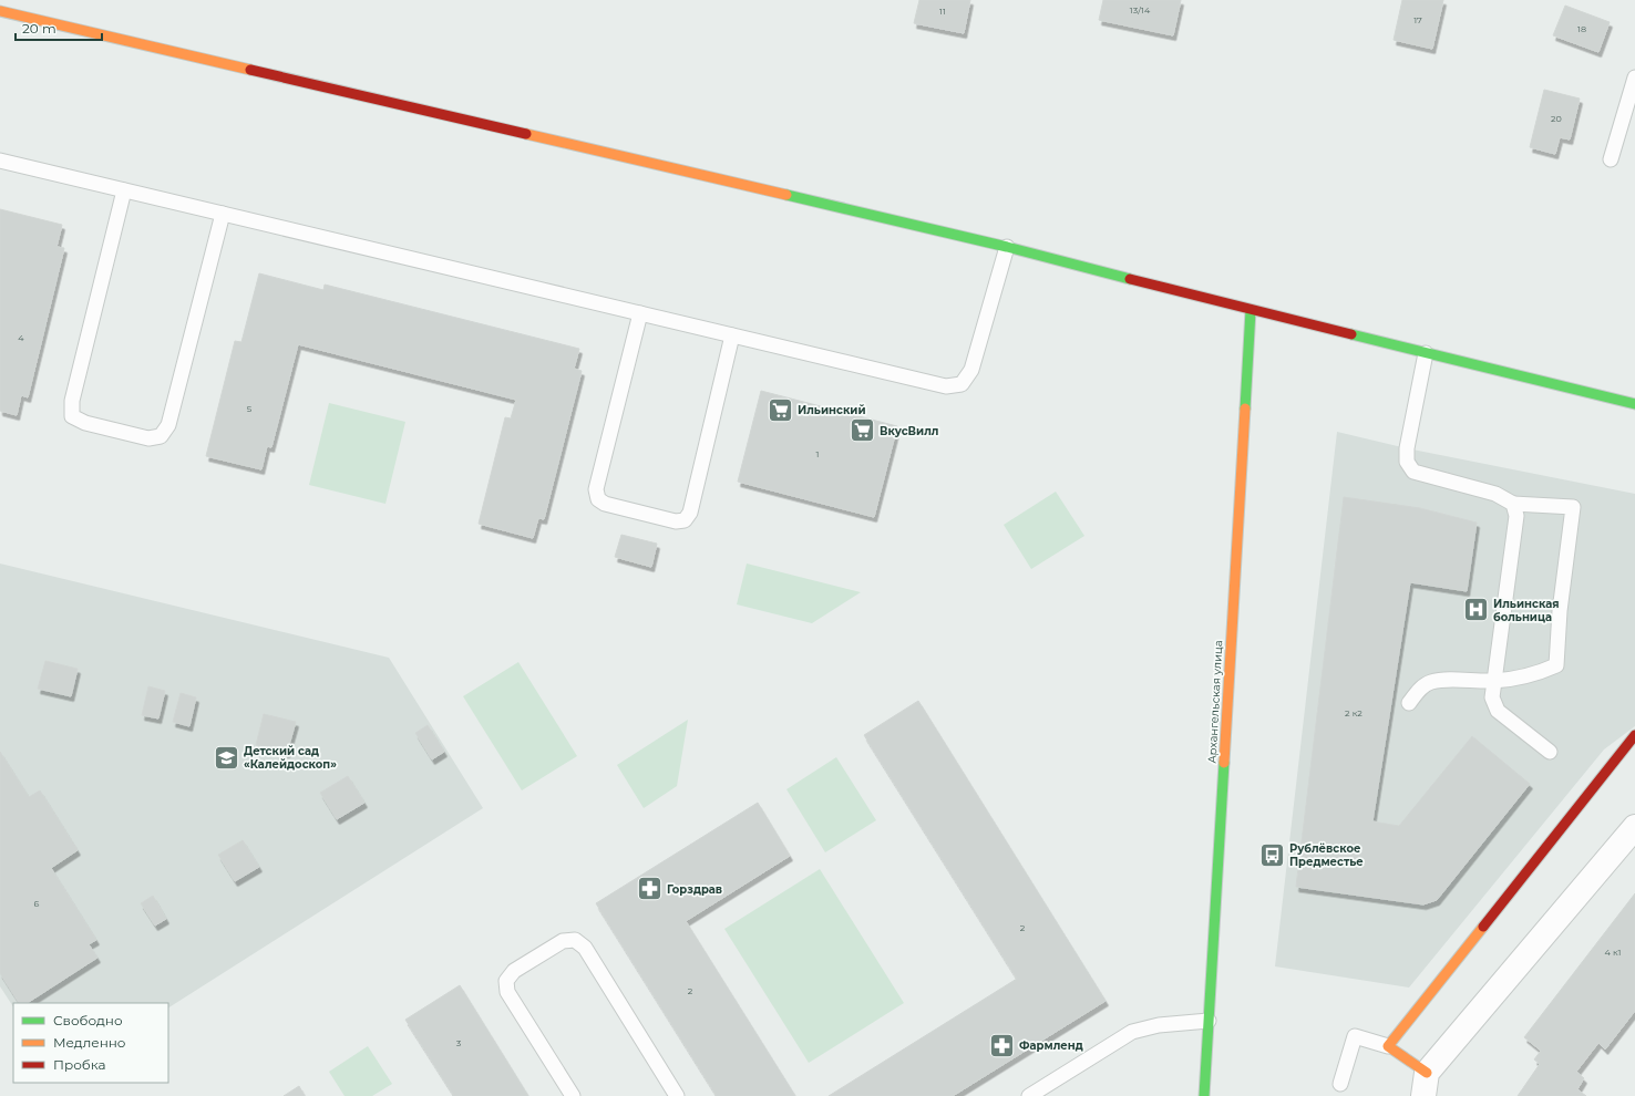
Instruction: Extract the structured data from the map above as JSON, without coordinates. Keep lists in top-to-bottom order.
{
  "streets": {
    "street": ["Архангельская улица"]
  },
  "places": {
    "supermarket": ["Ильинский", "ВкусВилл"],
    "hospital": ["Ильинская больница"],
    "school or university": ["Детский сад «Калейдоскоп»"],
    "bus stop": ["Рублёвское Предместье"],
    "pharmacy": ["Горздрав", "Фармленд"]
  },
  "house_numbers": [
    "13/14",
    "11",
    "17",
    "18",
    "20",
    "4",
    "5",
    "1",
    "2 к2",
    "6",
    "2",
    "4 к1",
    "2",
    "3"
  ],
  "legend": ["Свободно", "Медленно", "Пробка"],
  "scale_bar": "20 m"
}
